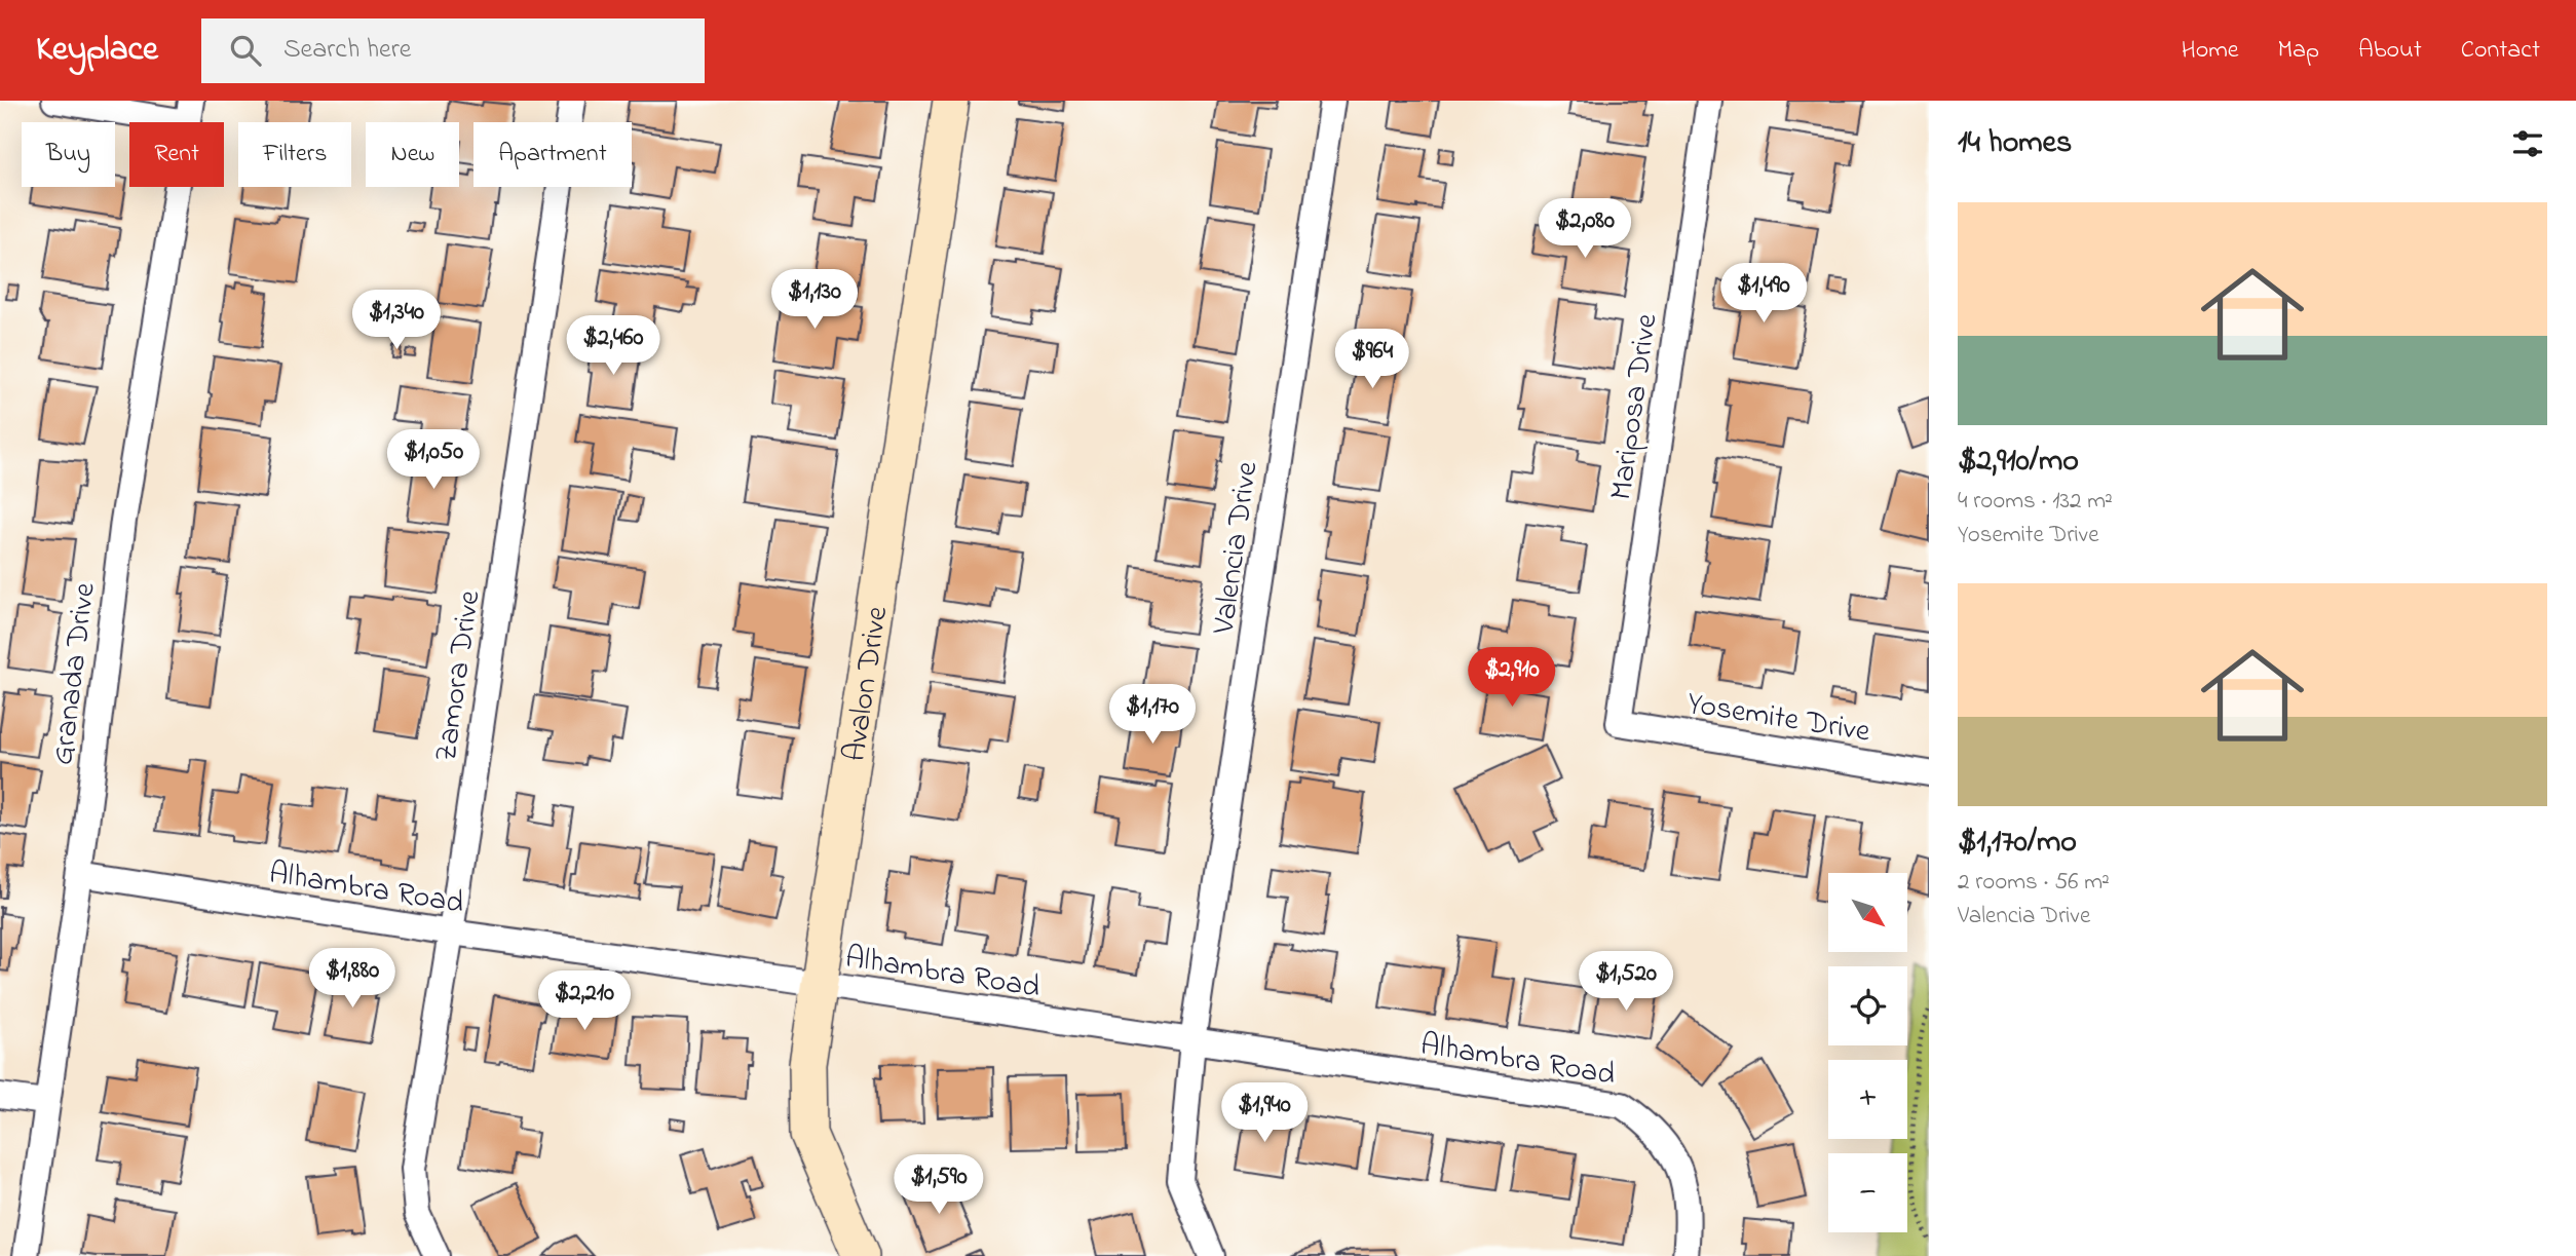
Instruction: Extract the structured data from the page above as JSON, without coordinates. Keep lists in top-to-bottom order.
{
  "streets": {
    "street": [
      "Mariposa Drive",
      "Valencia Drive",
      "Granada Drive",
      "Zamora Drive",
      "Avalon Drive",
      "Yosemite Drive",
      "Alhambra Road"
    ]
  },
  "crossings": [
    ["Mariposa Drive", "Yosemite Drive"],
    ["Valencia Drive", "Alhambra Road"],
    ["Granada Drive", "Alhambra Road"],
    ["Zamora Drive", "Alhambra Road"],
    ["Avalon Drive", "Alhambra Road"]
  ],
  "north": "bottom right",
  "page": {
    "header": "Keyplace",
    "search": "Search here",
    "nav": [
      "Home",
      "Map",
      "About",
      "Contact"
    ],
    "heading": "14 homes",
    "chip": [
      "Buy",
      "Rent",
      "Filters",
      "New",
      "Apartment"
    ],
    "list": [
      {
        "name": "$2,910/mo",
        "note": "4 rooms · 132 m² · Yosemite Drive"
      },
      {
        "name": "$1,170/mo",
        "note": "2 rooms · 56 m² · Valencia Drive"
      }
    ],
    "price": [
      "$2,080",
      "$1,490",
      "$1,130",
      "$1,340",
      "$2,460",
      "$964",
      "$1,050",
      "$2,910",
      "$1,170",
      "$1,880",
      "$1,520",
      "$2,210",
      "$1,940",
      "$1,590"
    ],
    "map_buttons": ["+", "−"]
  }
}
